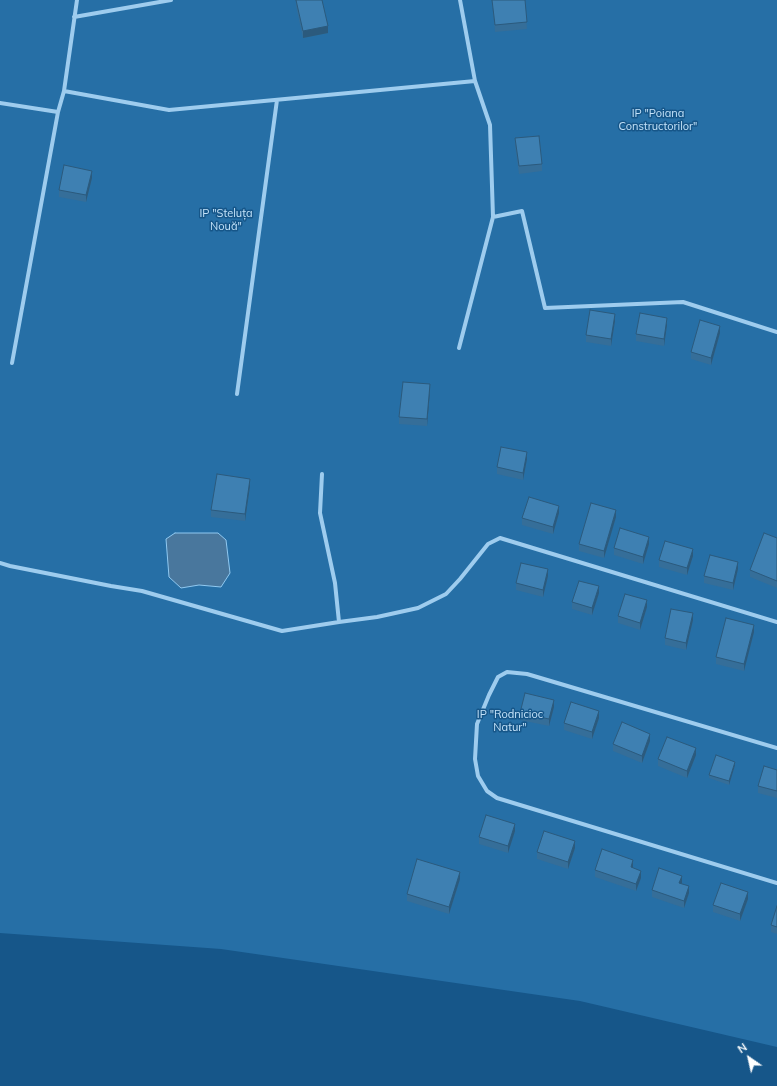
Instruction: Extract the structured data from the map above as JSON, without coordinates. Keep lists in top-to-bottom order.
{
  "parks": ["IP \"Poiana Constructorilor\"", "IP \"Steluța Nouă\"", "IP \"Rodnicioc Natur\""],
  "north": "top left"
}
